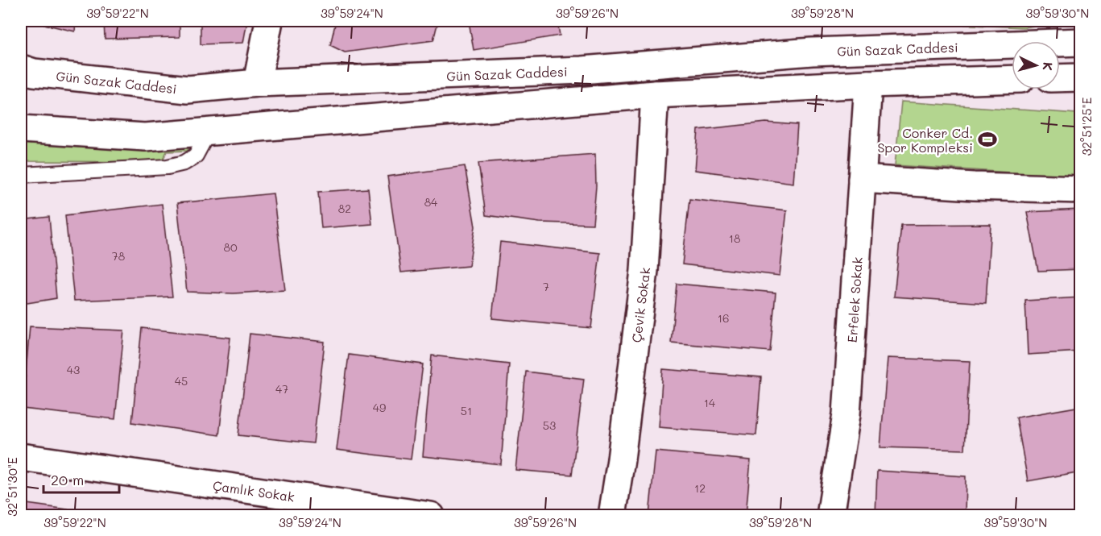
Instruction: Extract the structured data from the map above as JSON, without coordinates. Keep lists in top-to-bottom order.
{
  "streets": {
    "main road": [
      "Gün Sazak Caddesi",
      "Erfelek Sokak",
      "Çevik Sokak",
      "Çamlık Sokak"
    ]
  },
  "places": {
    "sports": ["Conker Cd. Spor Kompleksi"]
  },
  "house_numbers": [
    "84",
    "82",
    "18",
    "80",
    "78",
    "7",
    "16",
    "43",
    "45",
    "47",
    "14",
    "49",
    "51",
    "53",
    "12"
  ],
  "scale_bar": "20 m",
  "north": "right",
  "coordinates": [
    "39°59'22\"N",
    "39°59'24\"N",
    "39°59'26\"N",
    "39°59'28\"N",
    "39°59'30\"N",
    "32°51'25\"E",
    "32°51'30\"E"
  ]
}
